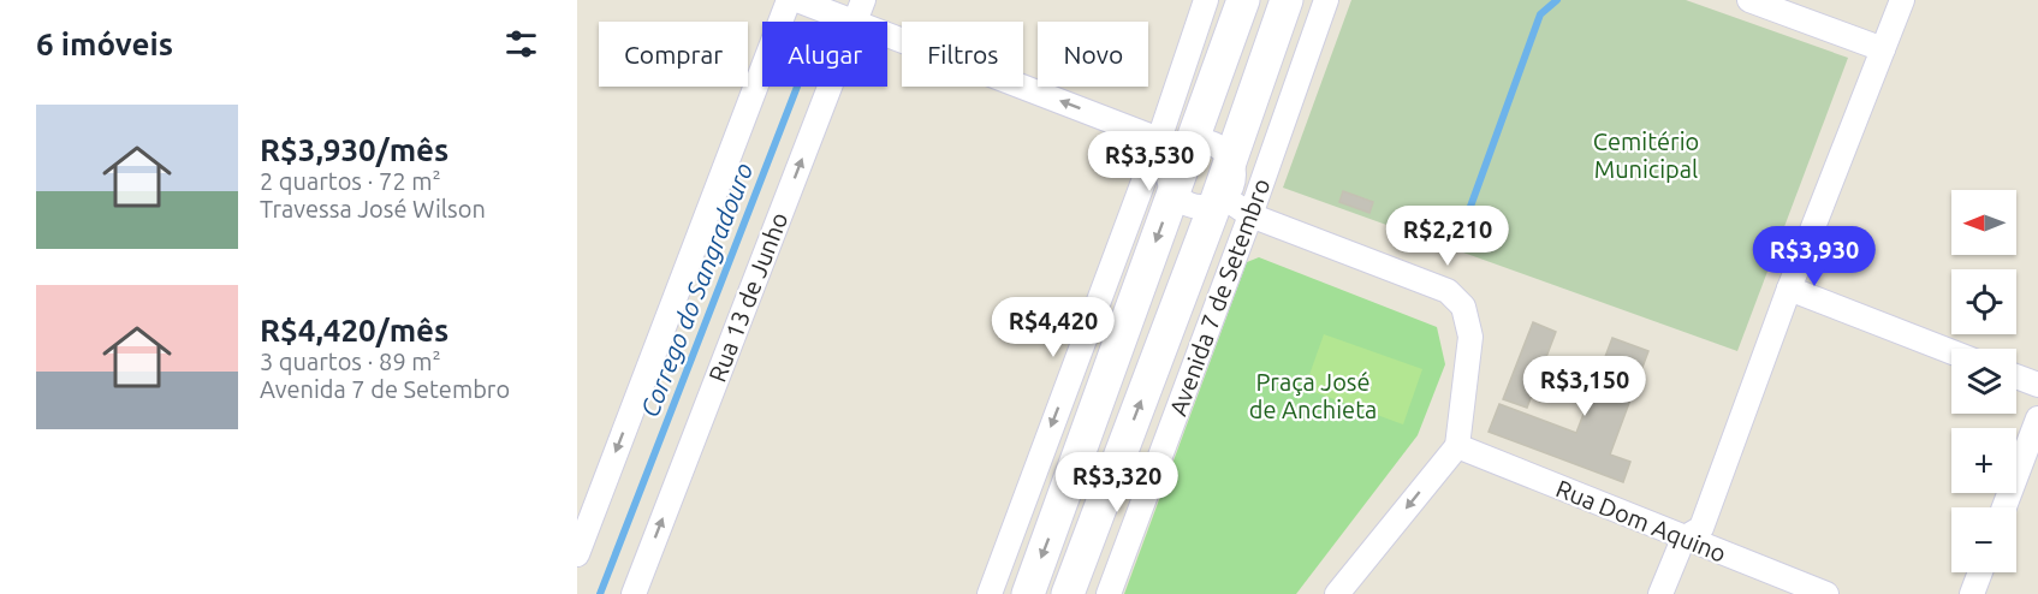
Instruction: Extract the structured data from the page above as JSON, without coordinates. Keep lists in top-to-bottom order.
{
  "streets": {
    "main road": ["Avenida 7 de Setembro"],
    "street": ["Rua 13 de Junho", "Rua Dom Aquino"]
  },
  "water": ["Corrego do Sangradouro"],
  "parks": ["Cemitério Municipal", "Praça José de Anchieta"],
  "north": "left",
  "page": {
    "heading": "6 imóveis",
    "chip": [
      "Comprar",
      "Alugar",
      "Filtros",
      "Novo"
    ],
    "list": [
      {
        "name": "R$3,930/mês",
        "note": "2 quartos · 72 m² · Travessa José Wilson"
      },
      {
        "name": "R$4,420/mês",
        "note": "3 quartos · 89 m² · Avenida 7 de Setembro"
      }
    ],
    "price": [
      "R$3,530",
      "R$2,210",
      "R$3,930",
      "R$4,420",
      "R$3,150",
      "R$3,320"
    ],
    "map_buttons": ["+", "−"]
  }
}
